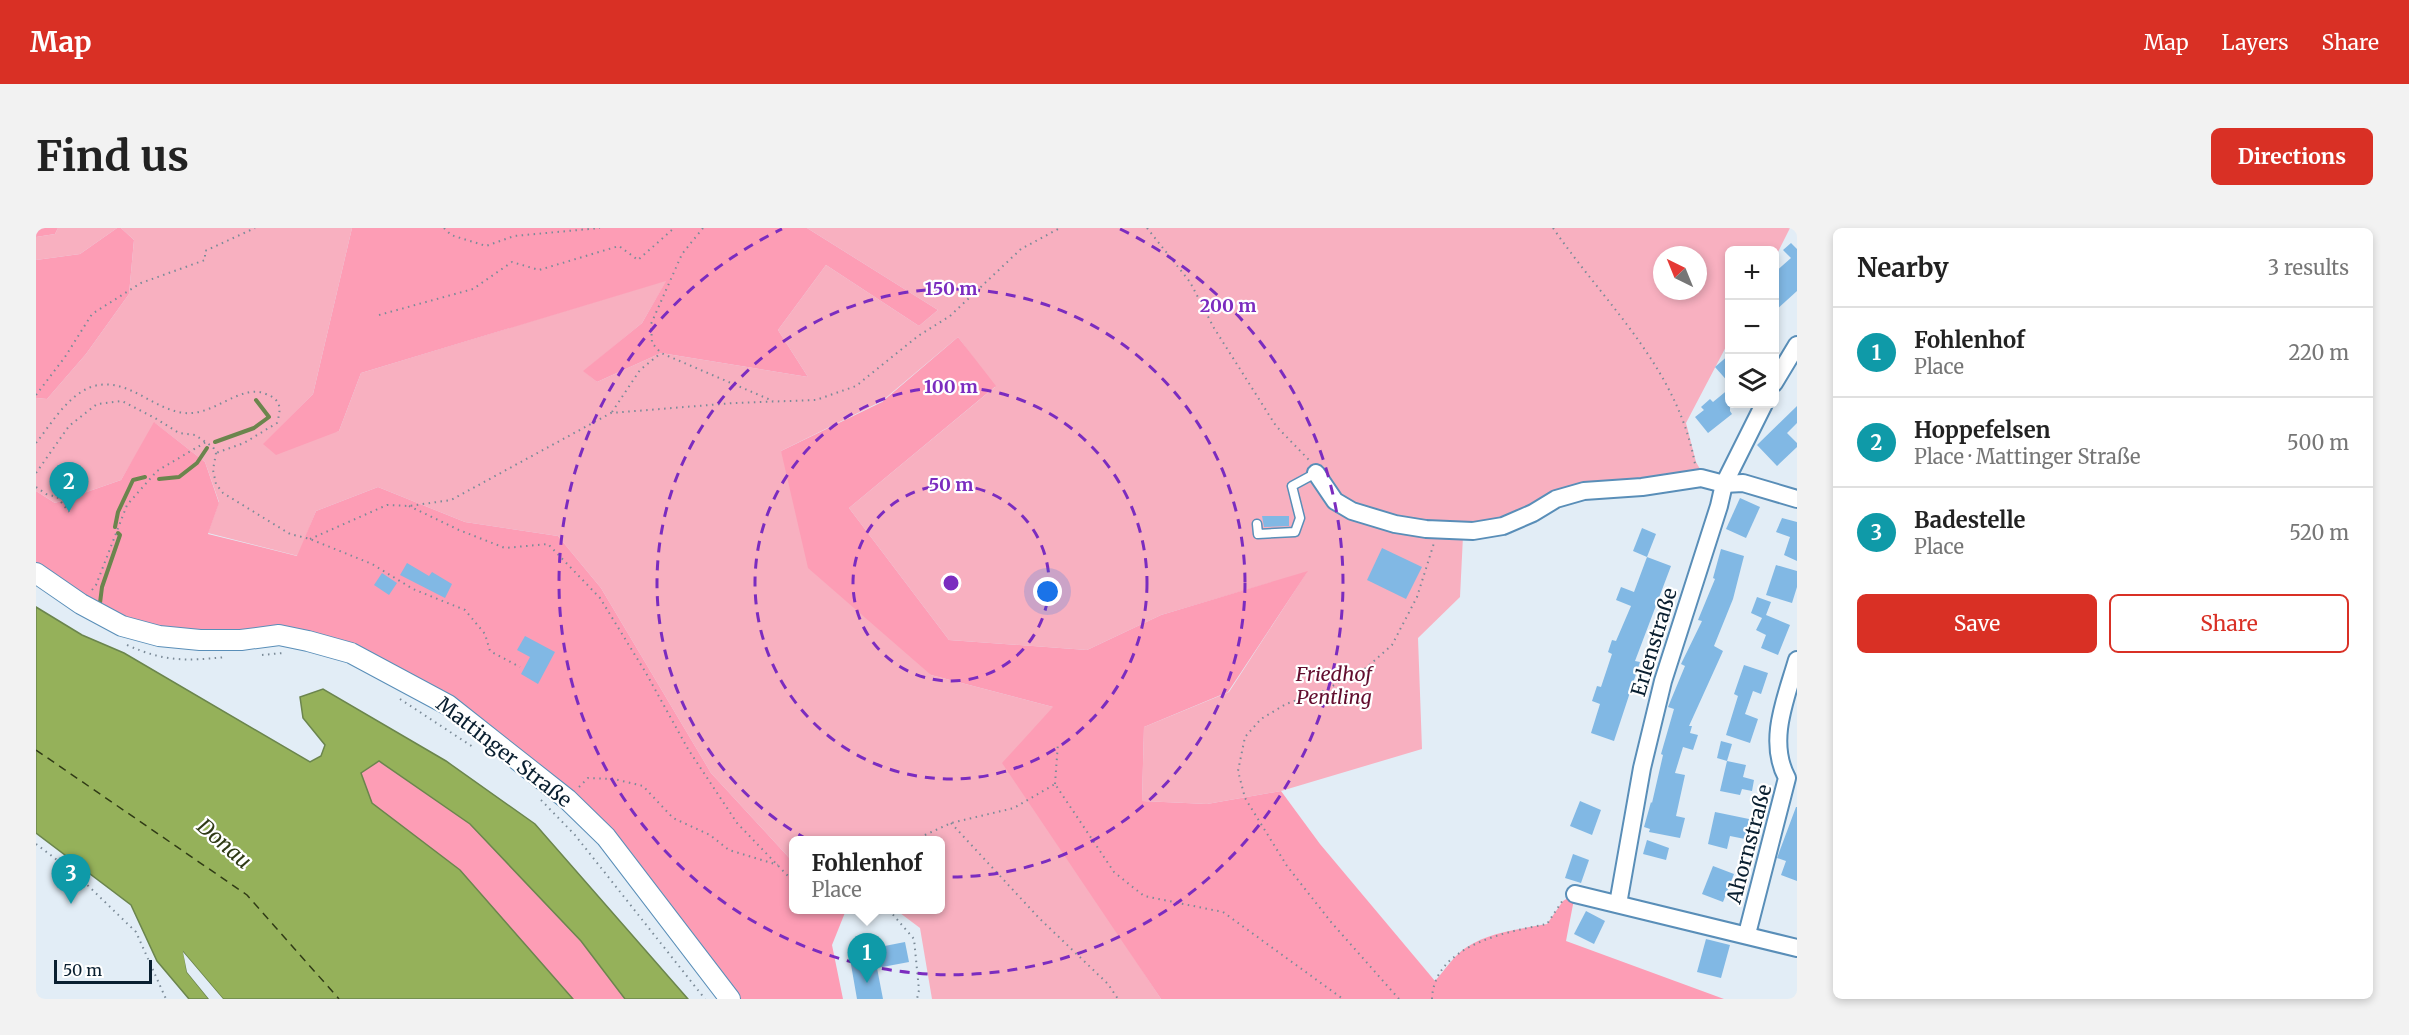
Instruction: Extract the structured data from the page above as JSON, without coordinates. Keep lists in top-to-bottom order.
{
  "streets": {
    "street": ["Erlenstraße", "Mattinger Straße", "Ahornstraße"]
  },
  "water": ["Donau"],
  "parks": ["Friedhof Pentling"],
  "scale_bar": "50 m",
  "north": "top left",
  "page": {
    "header": "Map",
    "nav": ["Map", "Layers", "Share"],
    "buttons": [
      "Directions",
      ["Save", "Share"]
    ],
    "title": "Find us",
    "heading": ["Nearby", "3 results"],
    "map_buttons": ["+", "−"],
    "list": [
      {
        "mark": "1",
        "name": "Fohlenhof",
        "note": "Place",
        "value": "220 m"
      },
      {
        "mark": "2",
        "name": "Hoppefelsen",
        "note": "Place · Mattinger Straße",
        "value": "500 m"
      },
      {
        "mark": "3",
        "name": "Badestelle",
        "note": "Place",
        "value": "520 m"
      }
    ],
    "pins": ["2", "3", "1"],
    "popup": ["Fohlenhof", "Place"],
    "scale": "50 m"
  },
  "rings": [
    "150 m",
    "200 m",
    "100 m",
    "50 m"
  ]
}
